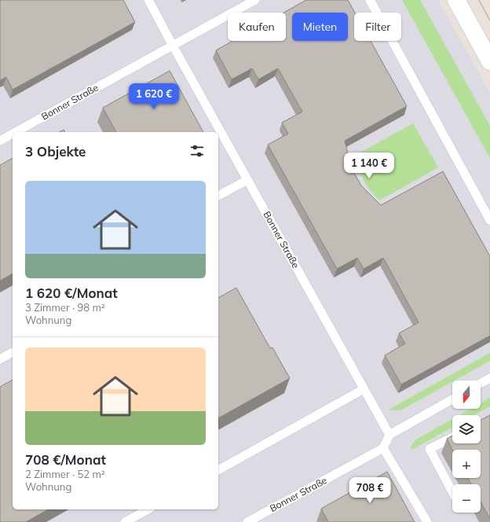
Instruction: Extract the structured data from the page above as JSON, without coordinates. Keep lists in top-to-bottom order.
{
  "streets": {
    "lane": ["Bonner Straße"]
  },
  "north": "bottom",
  "page": {
    "chip": ["Kaufen", "Mieten", "Filter"],
    "price": ["1 620 €", "1 140 €", "708 €"],
    "heading": "3 Objekte",
    "list": [
      {
        "name": "1 620 €/Monat",
        "note": "3 Zimmer · 98 m² · Wohnung"
      },
      {
        "name": "708 €/Monat",
        "note": "2 Zimmer · 52 m² · Wohnung"
      }
    ],
    "map_buttons": ["+", "−"]
  }
}
